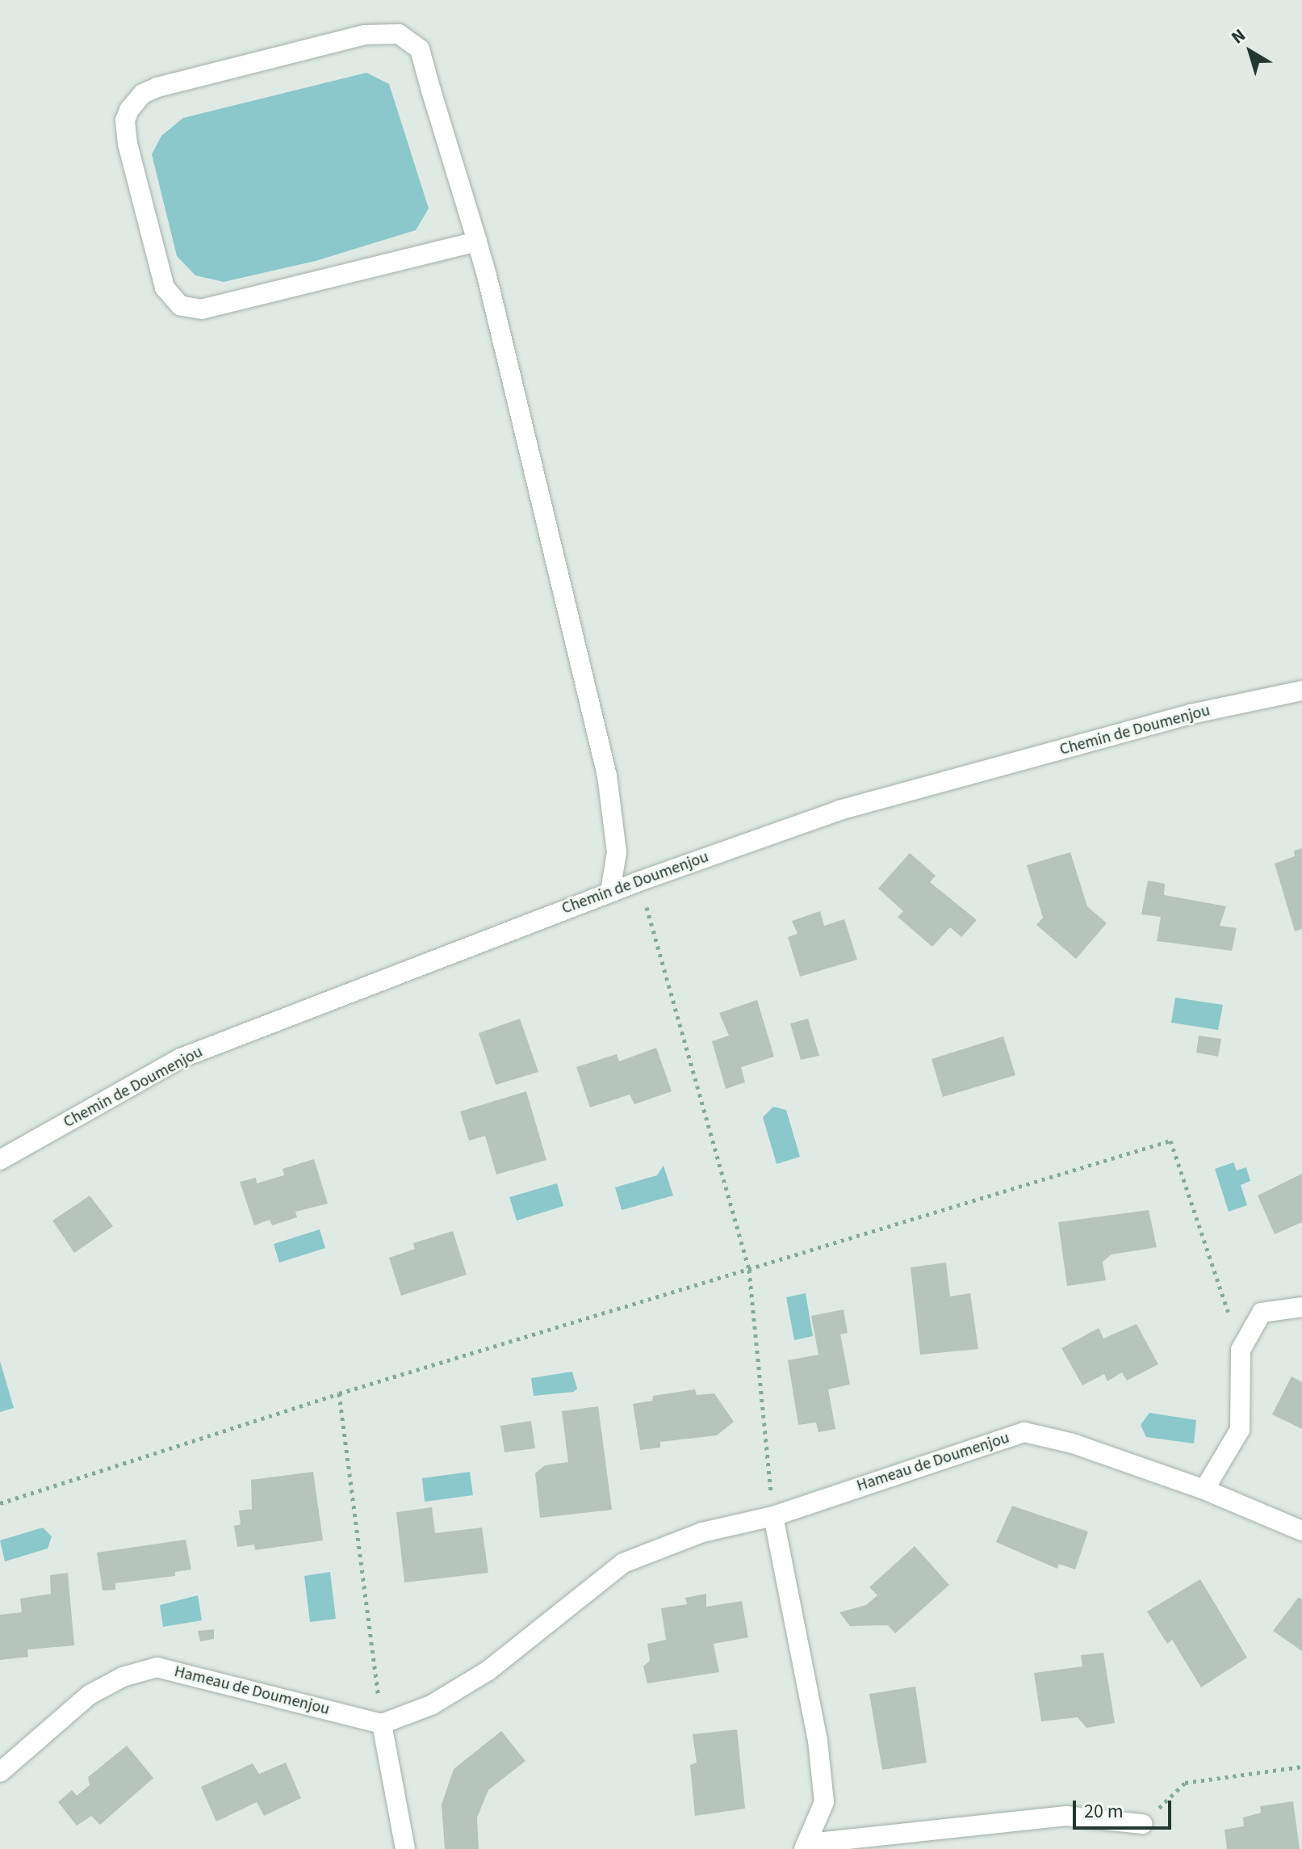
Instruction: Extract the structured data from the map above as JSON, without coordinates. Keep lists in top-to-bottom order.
{
  "streets": {
    "street": ["Chemin de Doumenjou", "Hameau de Doumenjou"]
  },
  "scale_bar": "20 m",
  "north": "top left"
}
